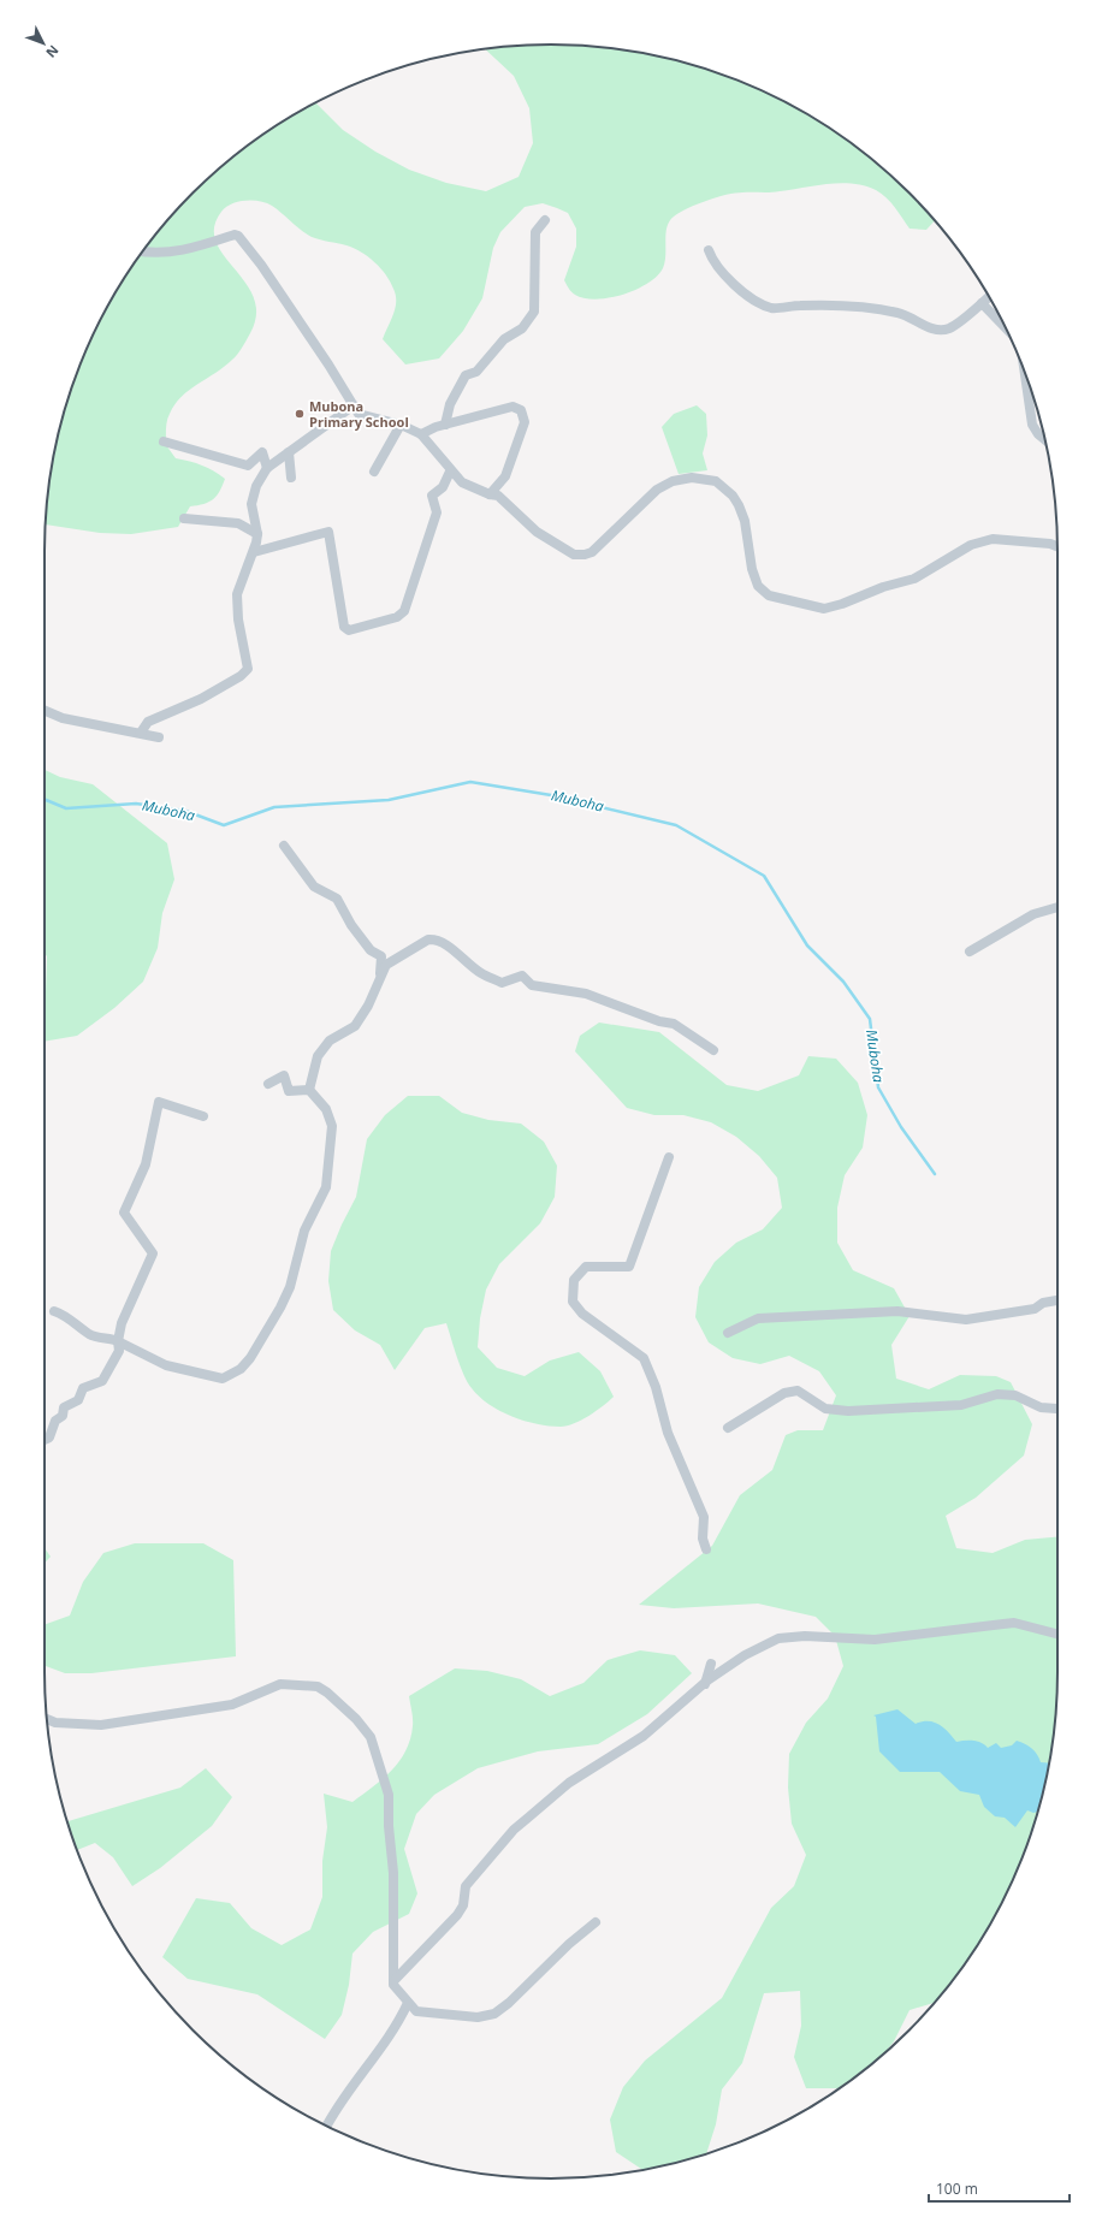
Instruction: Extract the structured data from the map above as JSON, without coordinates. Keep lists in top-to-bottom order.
{
  "water": ["Muboha"],
  "places": ["Mubona Primary School"],
  "scale_bar": "100 m",
  "north": "bottom right"
}
